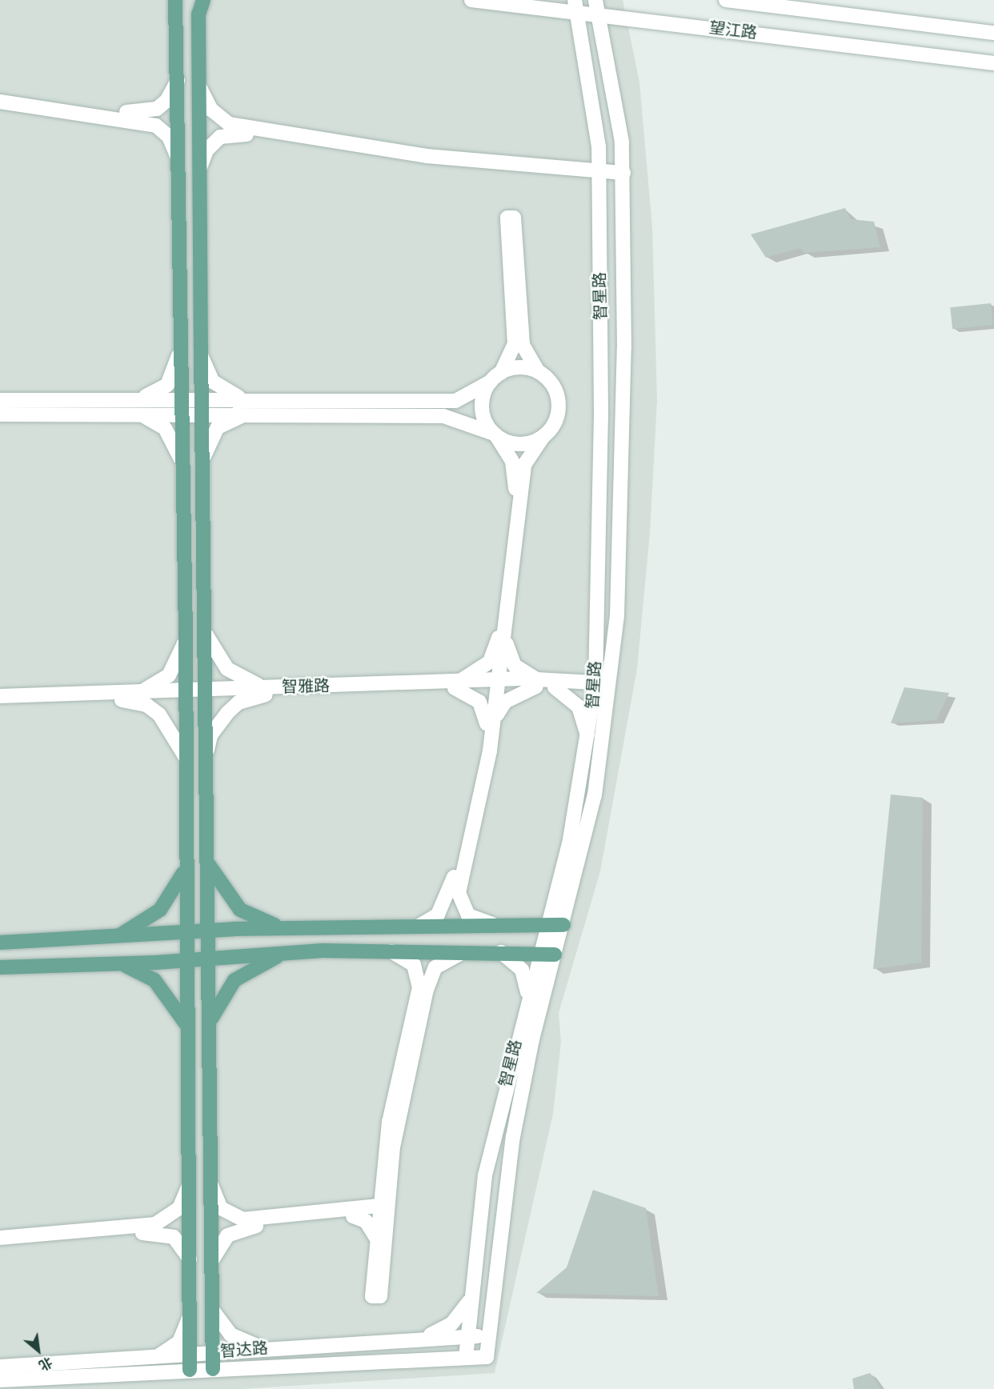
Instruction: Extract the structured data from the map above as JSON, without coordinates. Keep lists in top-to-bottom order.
{
  "streets": {
    "main road": [
      "望江路",
      "智星路",
      "智雅路",
      "智达路"
    ]
  },
  "crossings": [
    ["望江路", "智星路"],
    ["智星路", "智雅路"],
    ["智星路", "智达路"]
  ],
  "north": "bottom right"
}
